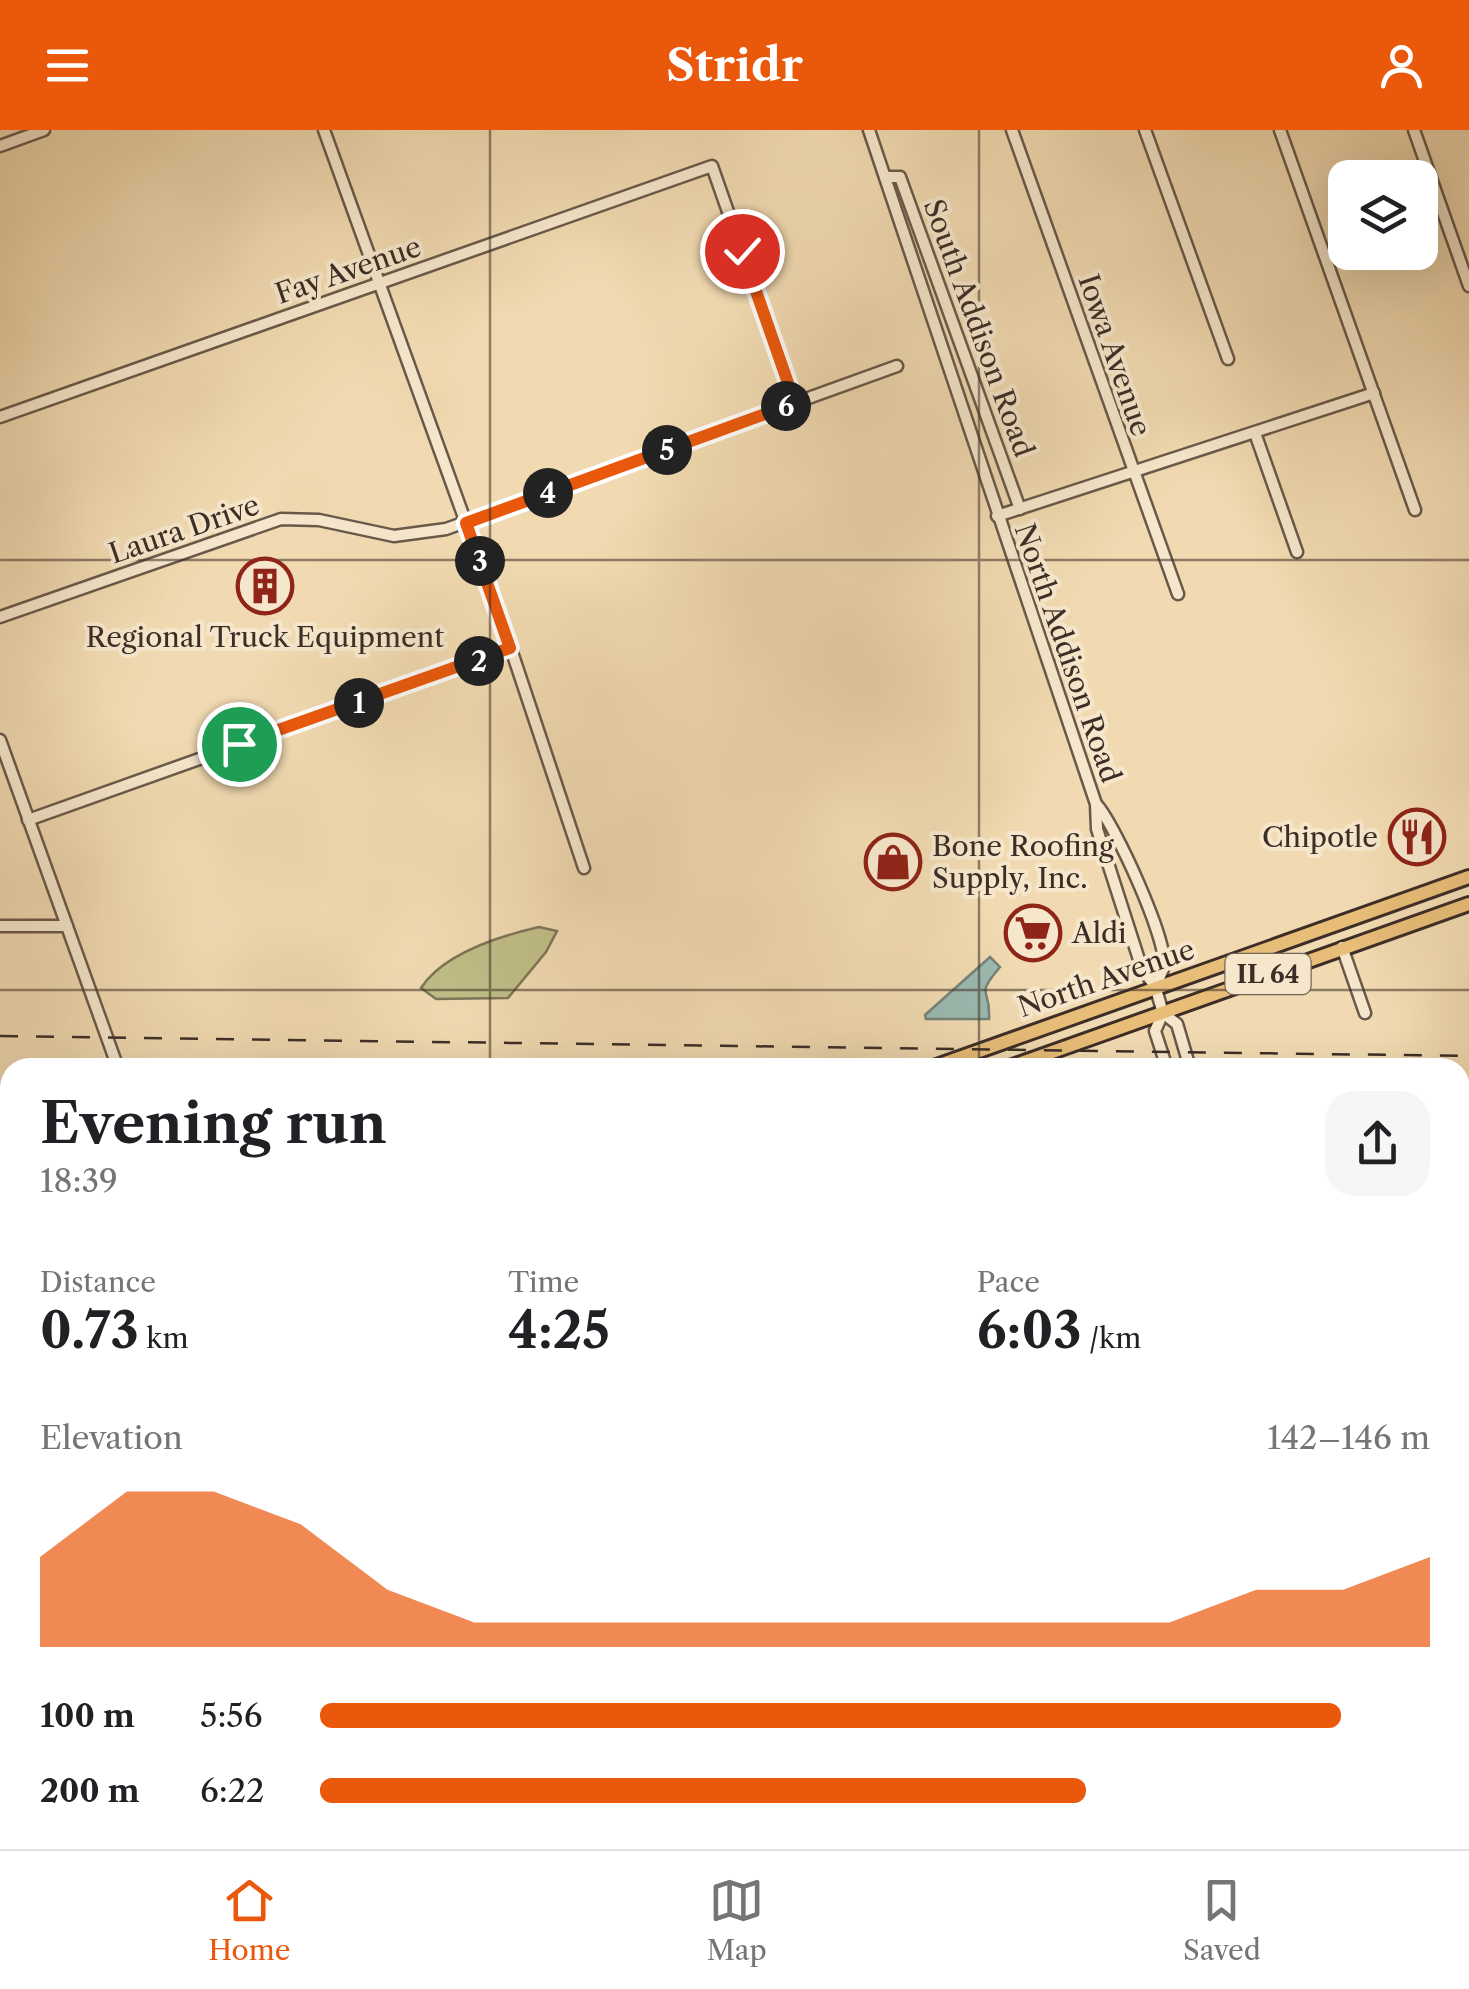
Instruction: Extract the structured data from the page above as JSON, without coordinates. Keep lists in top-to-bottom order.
{
  "streets": {
    "main road": ["IL 64", "North Avenue"],
    "street": [
      "Fay Avenue",
      "South Addison Road",
      "Iowa Avenue",
      "Laura Drive",
      "North Addison Road"
    ]
  },
  "crossings": [
    ["Fay Avenue", "Laura Drive"],
    ["South Addison Road", "North Addison Road"],
    ["North Addison Road", "North Avenue"]
  ],
  "places": {
    "building": ["Regional Truck Equipment"],
    "restaurant": ["Chipotle"],
    "shop": ["Bone Roofing Supply, Inc."],
    "supermarket": ["Aldi"]
  },
  "page": {
    "header": "Stridr",
    "pins": [
      "6",
      "5",
      "4",
      "3",
      "2",
      "1"
    ],
    "heading": ["Evening run", "18:39"],
    "stats": [
      ["Distance", "0.73 km"],
      ["Time", "4:25"],
      ["Pace", "6:03 /km"]
    ],
    "chart": ["Elevation", "142–146 m"],
    "list": [
      {
        "name": "100 m",
        "note": "5:56"
      },
      {
        "name": "200 m",
        "note": "6:22"
      }
    ],
    "tabs": ["Home", "Map", "Saved"]
  }
}
